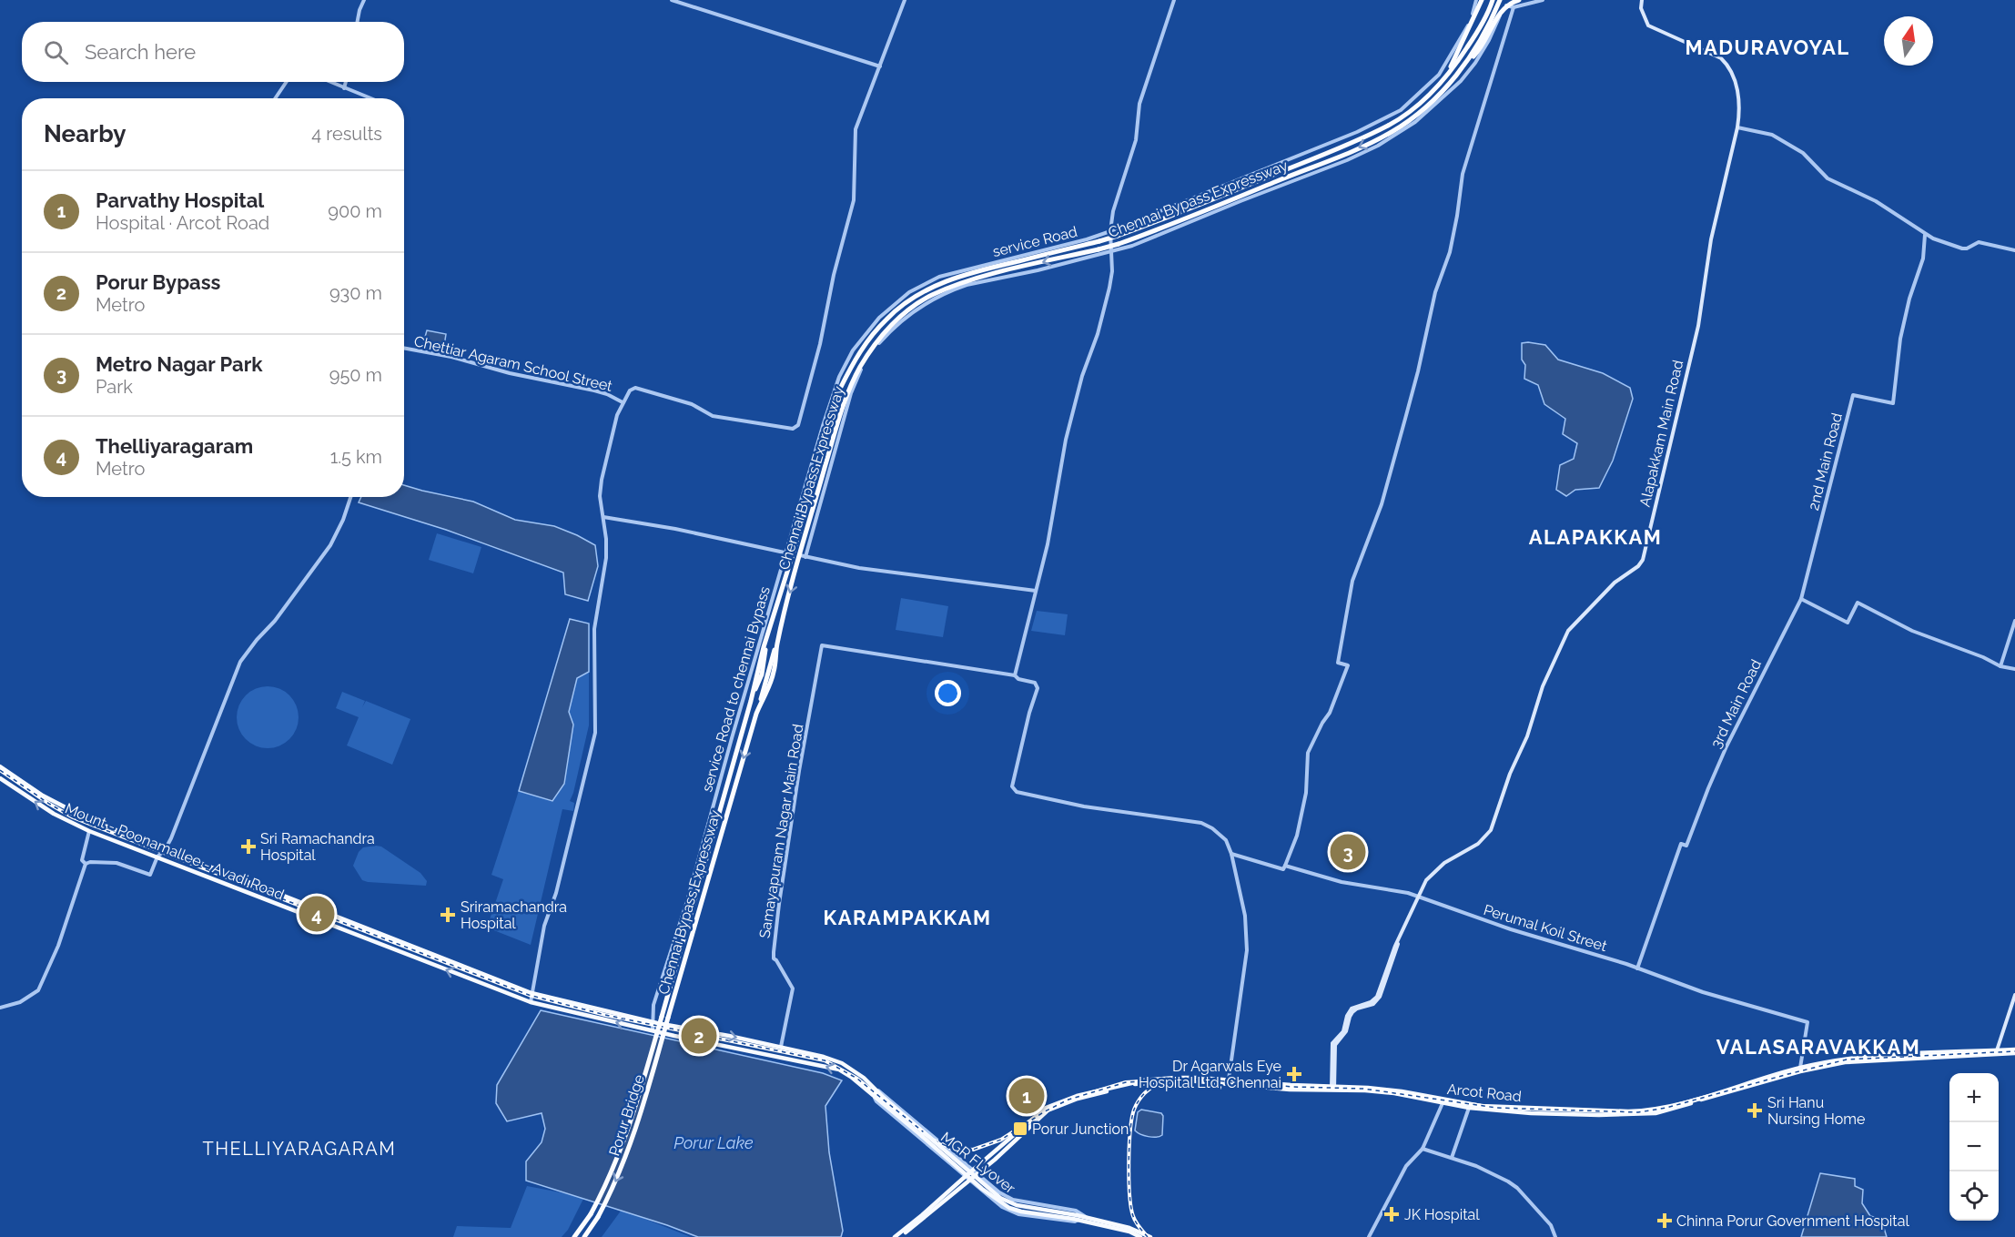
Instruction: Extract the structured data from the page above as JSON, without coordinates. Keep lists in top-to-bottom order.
{
  "streets": {
    "highway": ["Chennai Bypass Expressway", "Porur Bridge"],
    "main road": [
      "Alapakkam Main Road",
      "Mount - Poonamallee - Avadi Road",
      "Arcot Road",
      "MGR FLyover"
    ],
    "street": [
      "service Road",
      "Chettiar Agaram School Street",
      "2nd Main Road",
      "service Road to chennai Bypass",
      "3rd Main Road",
      "Samayapuram Nagar Main Road",
      "Perumal Koil Street"
    ]
  },
  "crossings": [
    ["Chennai Bypass Expressway", "Porur Bridge"],
    ["service Road", "service Road to chennai Bypass"],
    ["Alapakkam Main Road", "Perumal Koil Street"],
    ["Alapakkam Main Road", "Arcot Road"],
    ["2nd Main Road", "3rd Main Road"],
    ["service Road to chennai Bypass", "Mount - Poonamallee - Avadi Road"],
    ["3rd Main Road", "Perumal Koil Street"],
    ["Samayapuram Nagar Main Road", "Mount - Poonamallee - Avadi Road"],
    ["Mount - Poonamallee - Avadi Road", "MGR FLyover"],
    ["Perumal Koil Street", "Arcot Road"]
  ],
  "districts": [
    "MADURAVOYAL",
    "ALAPAKKAM",
    "KARAMPAKKAM",
    "VALASARAVAKKAM",
    "THELLIYARAGARAM"
  ],
  "water": ["Porur Lake"],
  "places": {
    "health": [
      "Sri Ramachandra Hospital",
      "Sriramachandra Hospital",
      "Dr Agarwals Eye Hospital Ltd, Chennai",
      "Sri Hanu Nursing Home",
      "JK Hospital",
      "Chinna Porur Government Hospital"
    ],
    "transit": ["Porur Junction"]
  },
  "north": "top",
  "page": {
    "search": "Search here",
    "heading": ["Nearby", "4 results"],
    "list": [
      {
        "mark": "1",
        "name": "Parvathy Hospital",
        "note": "Hospital · Arcot Road",
        "value": "900 m"
      },
      {
        "mark": "2",
        "name": "Porur Bypass",
        "note": "Metro",
        "value": "930 m"
      },
      {
        "mark": "3",
        "name": "Metro Nagar Park",
        "note": "Park",
        "value": "950 m"
      },
      {
        "mark": "4",
        "name": "Thelliyaragaram",
        "note": "Metro",
        "value": "1.5 km"
      }
    ],
    "pins": [
      "3",
      "4",
      "2",
      "1"
    ],
    "map_buttons": ["+", "−"]
  }
}
